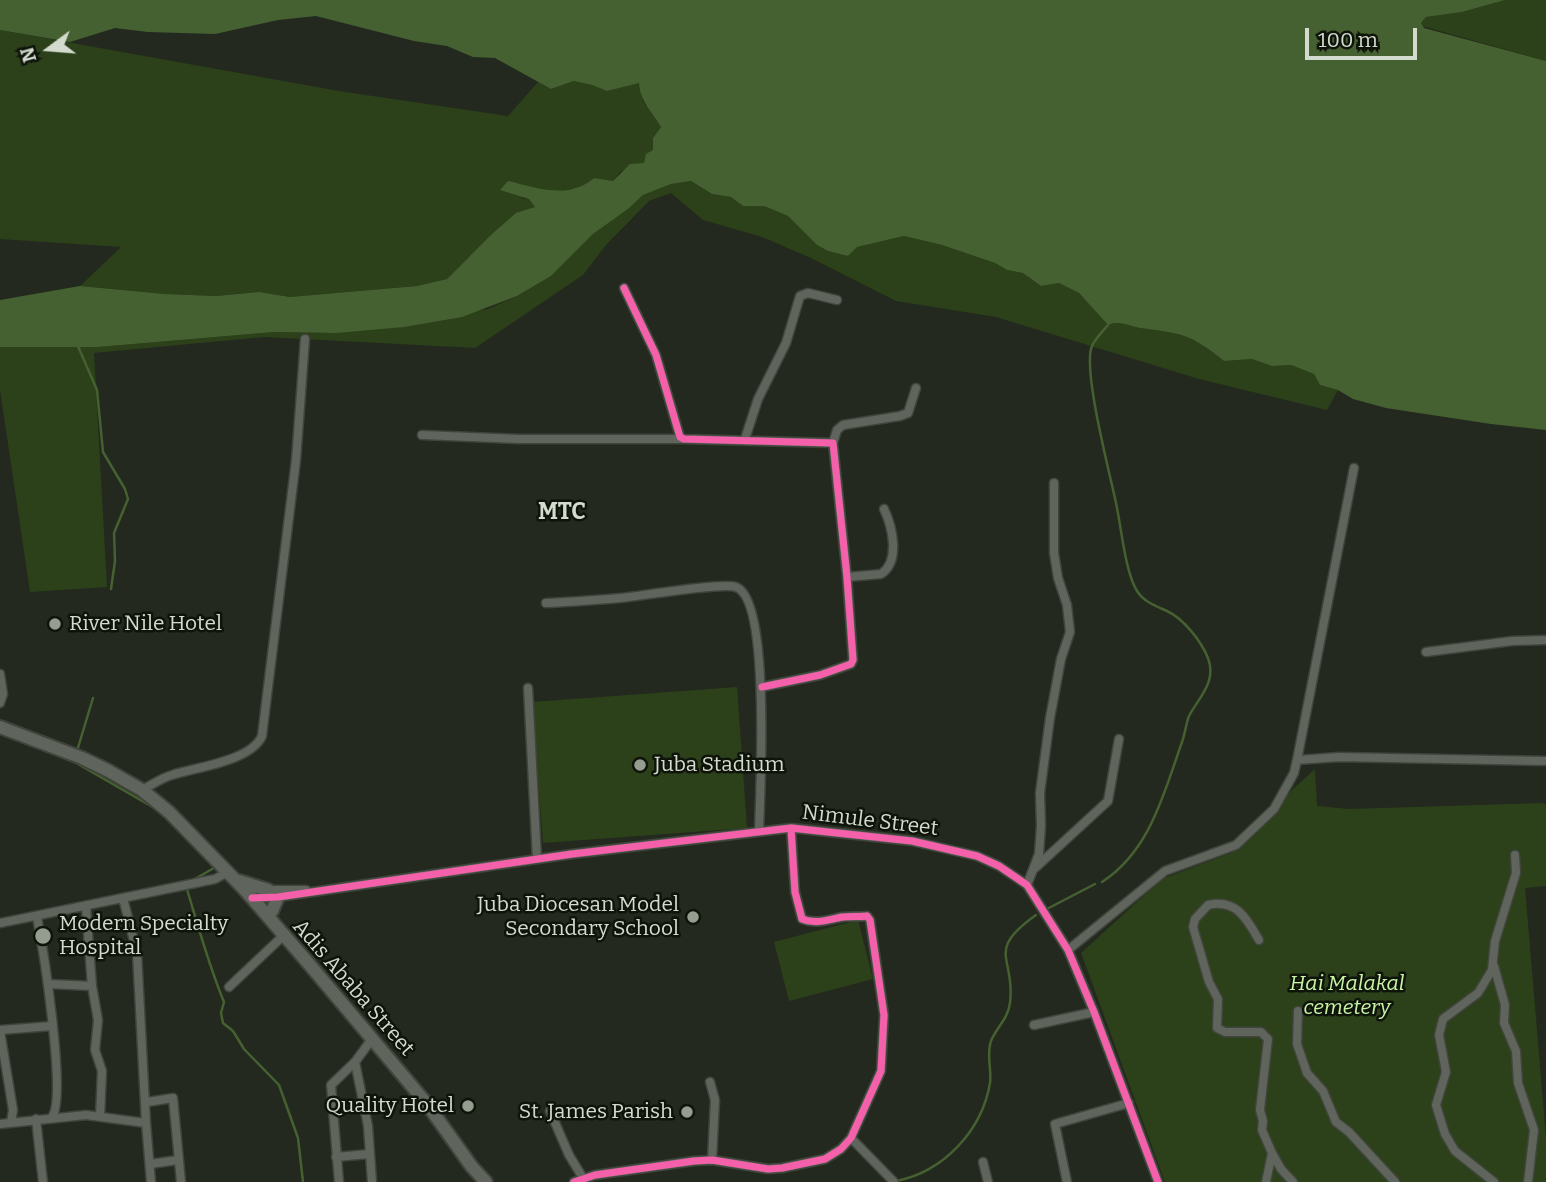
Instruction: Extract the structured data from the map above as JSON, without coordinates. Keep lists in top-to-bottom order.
{
  "streets": {
    "street": ["Nimule Street", "Adis Ababa Street"]
  },
  "crossings": [
    ["Nimule Street", "Adis Ababa Street"]
  ],
  "districts": ["MTC"],
  "parks": ["Hai Malakal cemetery"],
  "places": [
    "River Nile Hotel",
    "Juba Stadium",
    "Juba Diocesan Model Secondary School",
    "Modern Specialty Hospital",
    "Quality Hotel",
    "St. James Parish"
  ],
  "scale_bar": "100 m",
  "north": "left"
}
